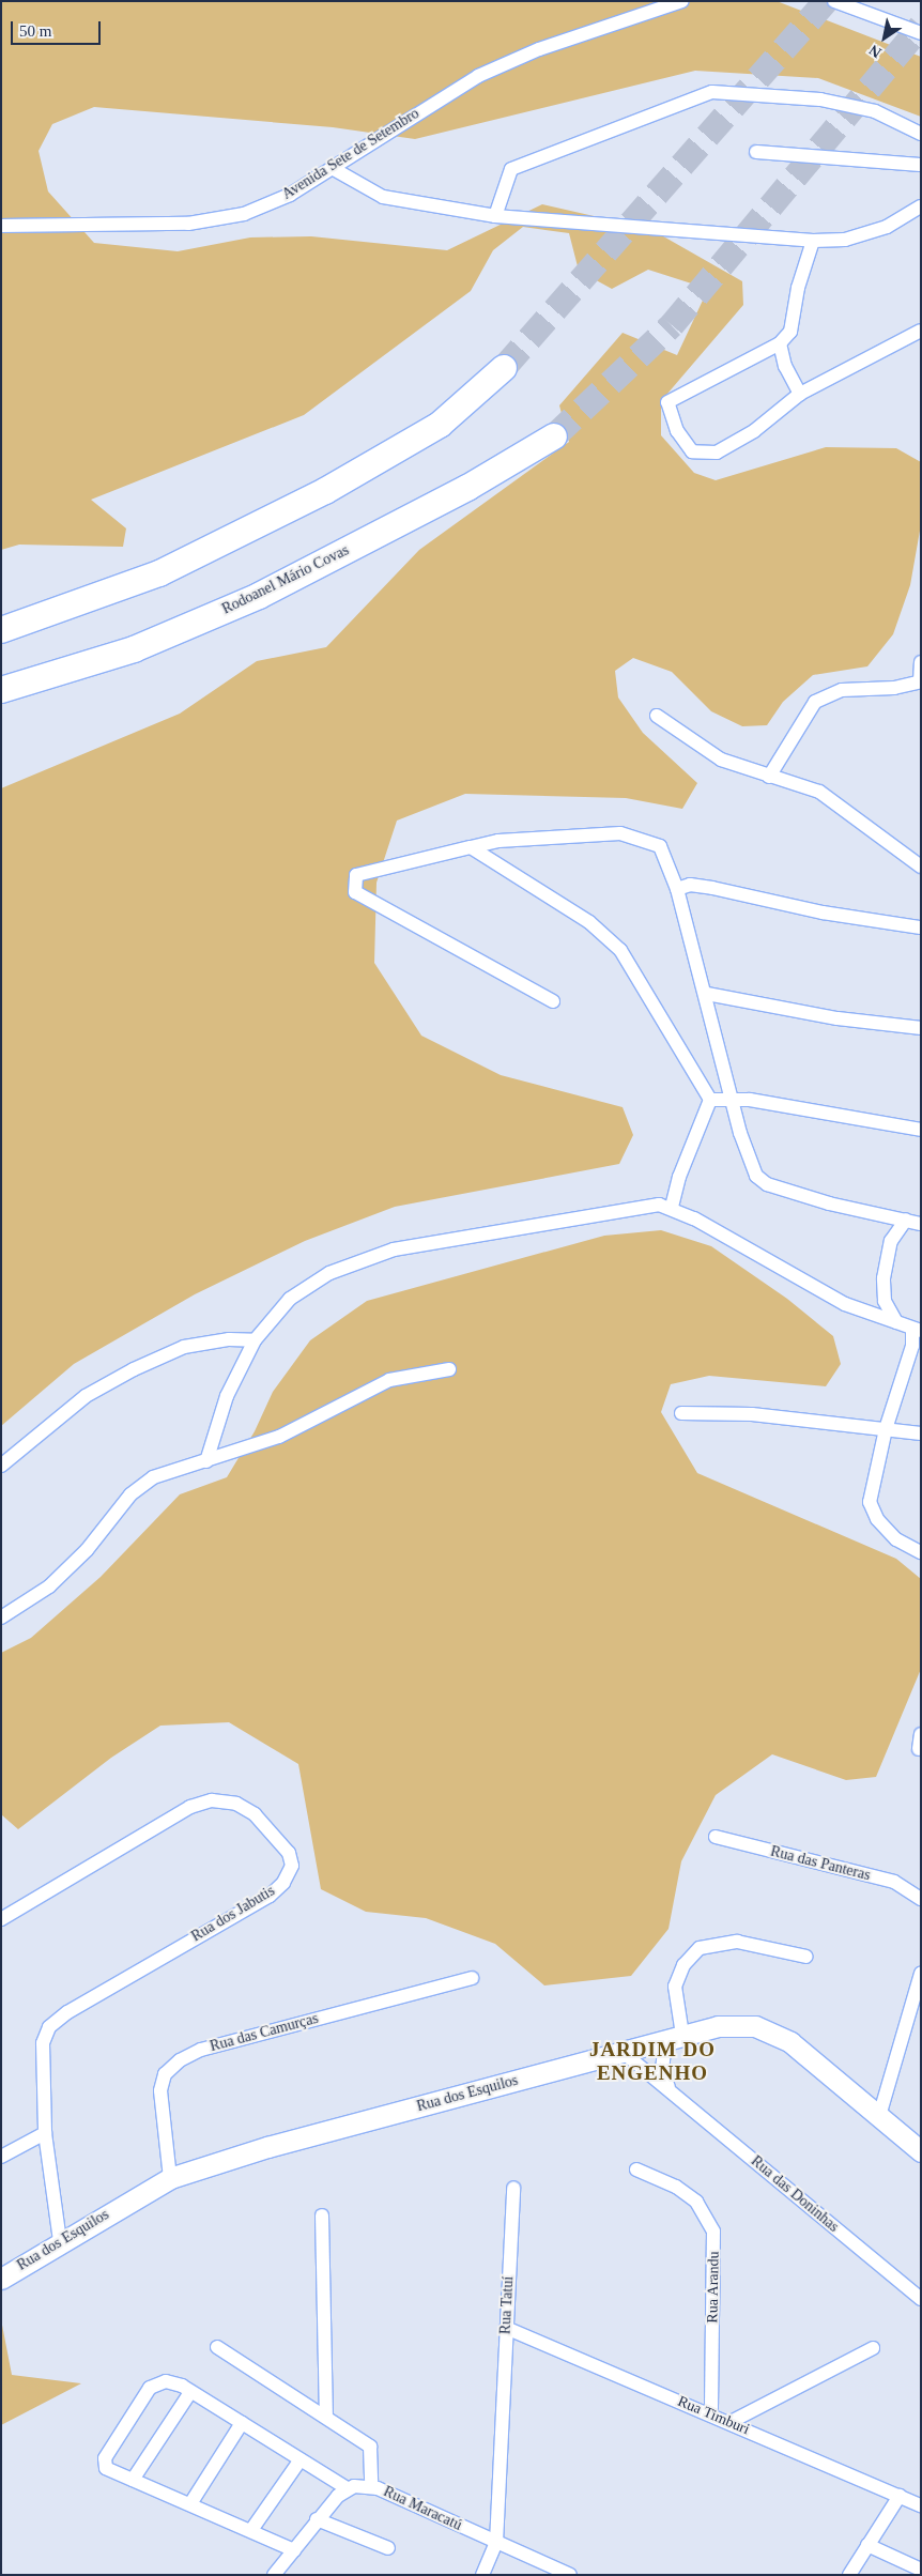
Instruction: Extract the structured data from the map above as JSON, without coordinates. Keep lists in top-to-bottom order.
{
  "streets": {
    "highway": ["Rodoanel Mário Covas"],
    "street": [
      "Avenida Sete de Setembro",
      "Rua das Panteras",
      "Rua dos Jabutis",
      "Rua das Camurças",
      "Rua dos Esquilos",
      "Rua das Doninhas",
      "Rua Arandu",
      "Rua Tatuí",
      "Rua Timburi",
      "Rua Maracatú"
    ]
  },
  "crossings": [
    ["Rua dos Jabutis", "Rua dos Esquilos"],
    ["Rua das Camurças", "Rua dos Esquilos"],
    ["Rua dos Esquilos", "Rua das Doninhas"],
    ["Rua Arandu", "Rua Timburi"],
    ["Rua Tatuí", "Rua Timburi"],
    ["Rua Tatuí", "Rua Maracatú"]
  ],
  "districts": ["JARDIM DO ENGENHO"],
  "scale_bar": "50 m",
  "north": "bottom left"
}
